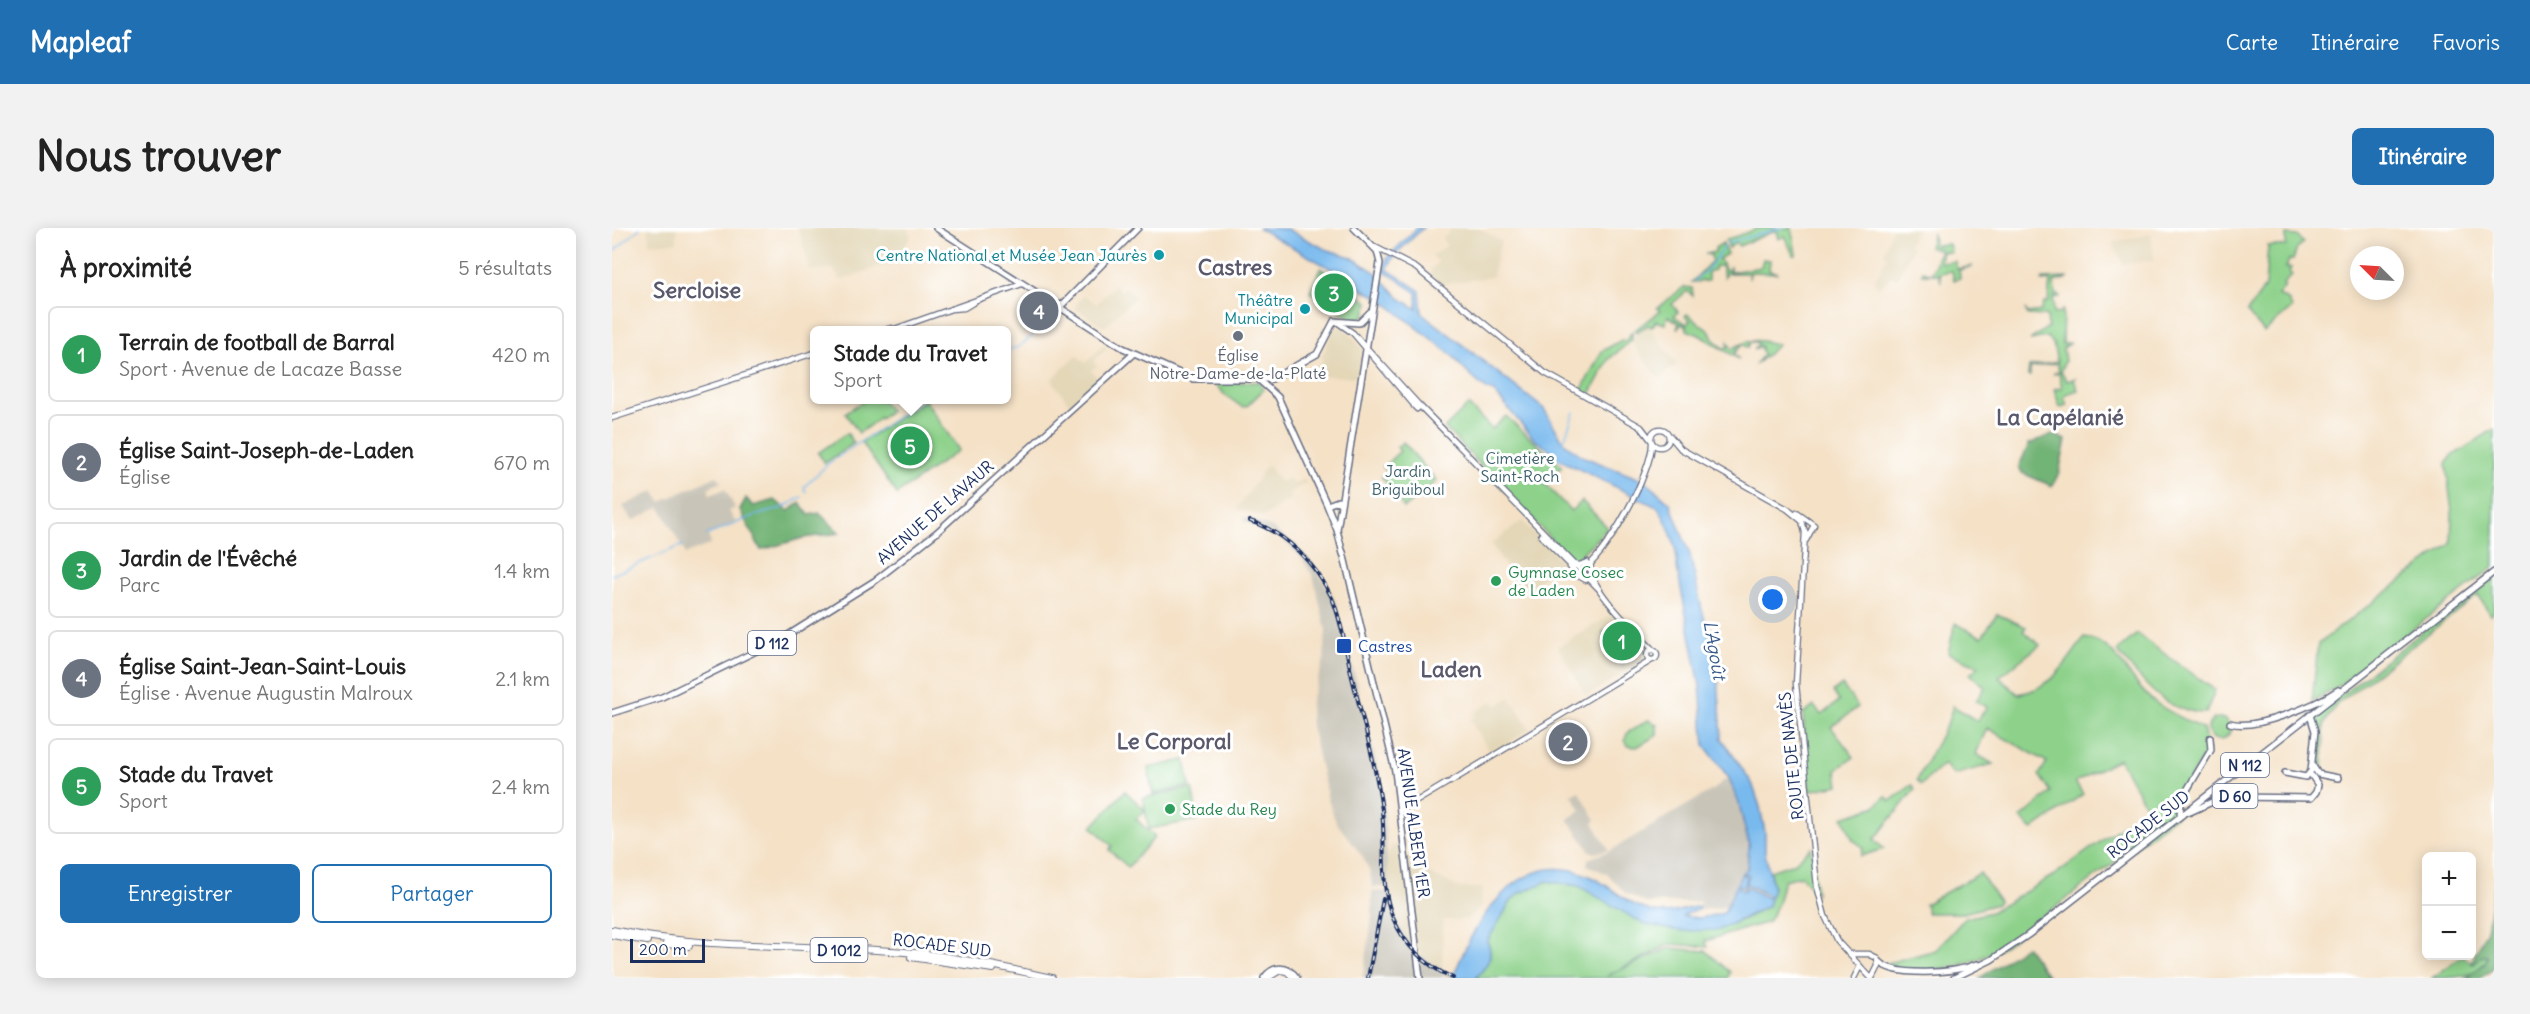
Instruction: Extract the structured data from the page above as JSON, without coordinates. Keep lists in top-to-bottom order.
{
  "streets": {
    "highway": ["ROCADE SUD", "D 1012"],
    "main road": [
      "AVENUE DE LAVAUR",
      "D 112",
      "ROUTE DE NAVÈS",
      "N 112",
      "D 60",
      "AVENUE ALBERT 1ER"
    ]
  },
  "crossings": [
    ["D 60", "ROCADE SUD"]
  ],
  "districts": [
    "Castres",
    "Sercloise",
    "La Capélanié",
    "Laden",
    "Le Corporal"
  ],
  "water": ["L'Agoût"],
  "parks": ["Cimetière Saint-Roch", "Jardin Briguiboul"],
  "places": {
    "other": [
      "Centre National et Musée Jean Jaurès",
      "Théâtre Municipal",
      "Église Notre-Dame-de-la-Platé",
      "Gymnase Cosec de Laden",
      "Stade du Rey"
    ],
    "transit": ["Castres"]
  },
  "scale_bar": "200 m",
  "north": "top left",
  "page": {
    "header": "Mapleaf",
    "nav": ["Carte", "Itinéraire", "Favoris"],
    "buttons": [
      "Itinéraire",
      ["Enregistrer", "Partager"]
    ],
    "title": "Nous trouver",
    "heading": ["À proximité", "5 résultats"],
    "pins": [
      "3",
      "4",
      "5",
      "1",
      "2"
    ],
    "list": [
      {
        "mark": "1",
        "name": "Terrain de football de Barral",
        "note": "Sport · Avenue de Lacaze Basse",
        "value": "420 m"
      },
      {
        "mark": "2",
        "name": "Église Saint-Joseph-de-Laden",
        "note": "Église",
        "value": "670 m"
      },
      {
        "mark": "3",
        "name": "Jardin de l'Évêché",
        "note": "Parc",
        "value": "1.4 km"
      },
      {
        "mark": "4",
        "name": "Église Saint-Jean-Saint-Louis",
        "note": "Église · Avenue Augustin Malroux",
        "value": "2.1 km"
      },
      {
        "mark": "5",
        "name": "Stade du Travet",
        "note": "Sport",
        "value": "2.4 km"
      }
    ],
    "popup": ["Stade du Travet", "Sport"],
    "map_buttons": ["+", "−"],
    "scale": "200 m"
  }
}
